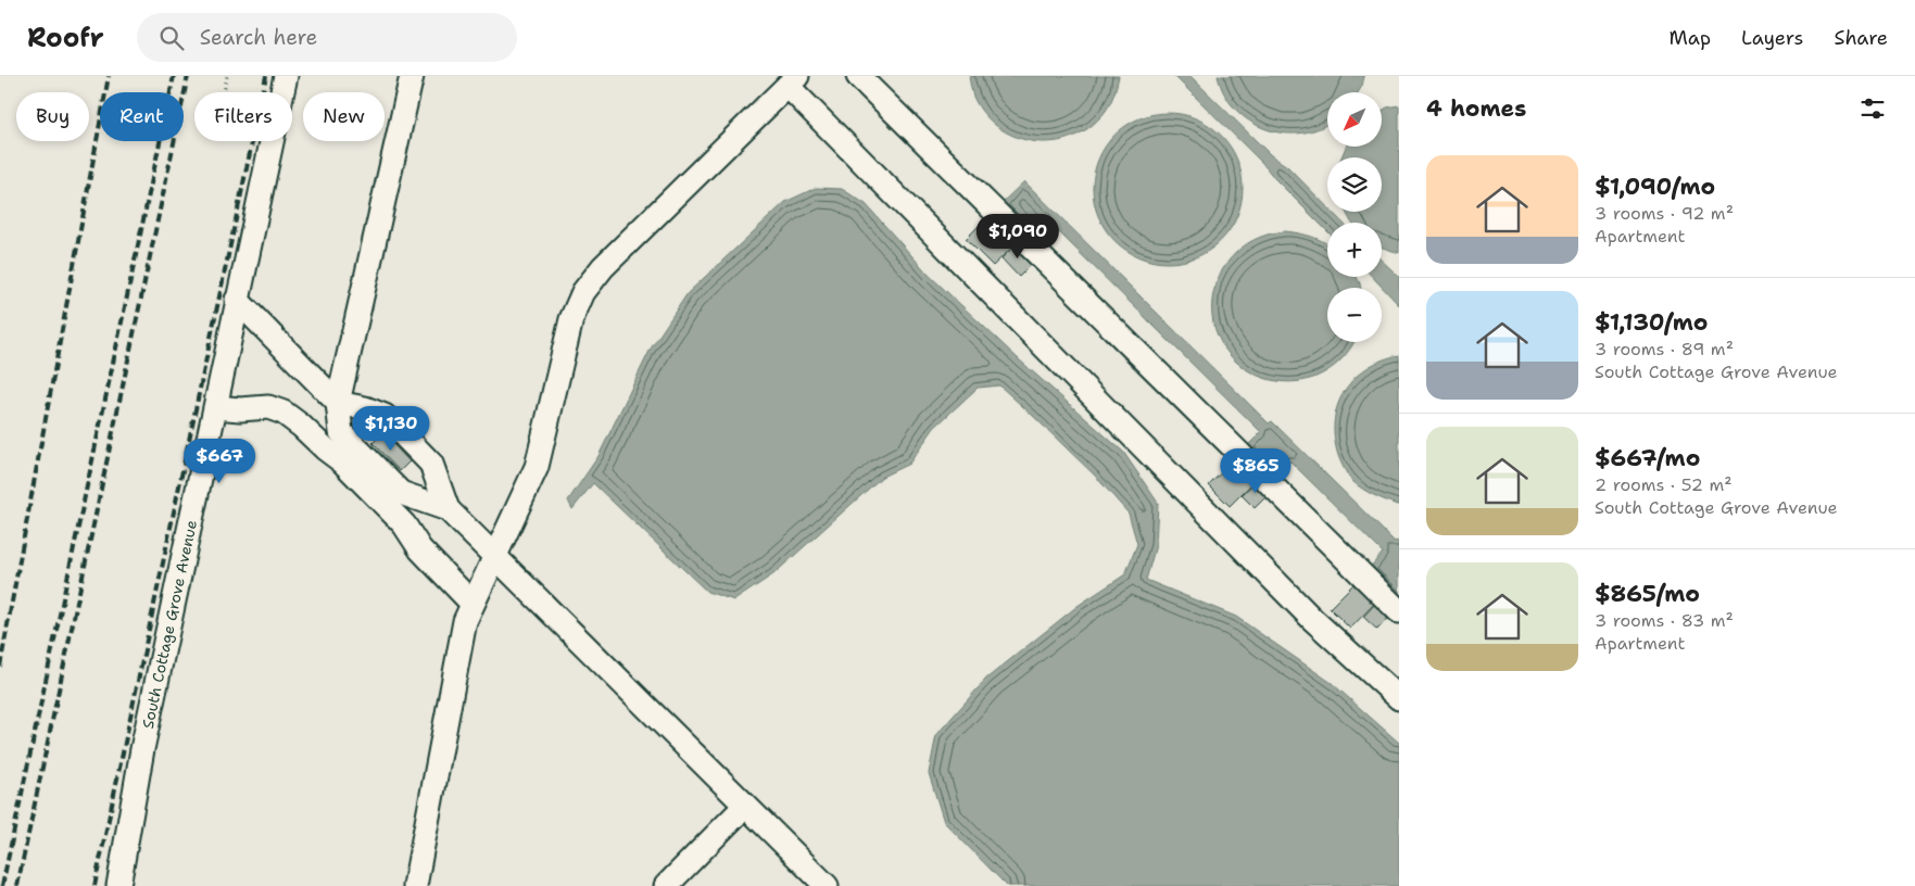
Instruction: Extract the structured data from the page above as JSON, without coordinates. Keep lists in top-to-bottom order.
{
  "streets": {
    "street": ["South Cottage Grove Avenue"]
  },
  "north": "bottom left",
  "page": {
    "header": "Roofr",
    "search": "Search here",
    "nav": ["Map", "Layers", "Share"],
    "heading": "4 homes",
    "map_buttons": ["+", "−"],
    "chip": [
      "Buy",
      "Rent",
      "Filters",
      "New"
    ],
    "list": [
      {
        "name": "$1,090/mo",
        "note": "3 rooms · 92 m² · Apartment"
      },
      {
        "name": "$1,130/mo",
        "note": "3 rooms · 89 m² · South Cottage Grove Avenue"
      },
      {
        "name": "$667/mo",
        "note": "2 rooms · 52 m² · South Cottage Grove Avenue"
      },
      {
        "name": "$865/mo",
        "note": "3 rooms · 83 m² · Apartment"
      }
    ],
    "price": [
      "$1,090",
      "$1,130",
      "$667",
      "$865"
    ]
  }
}
